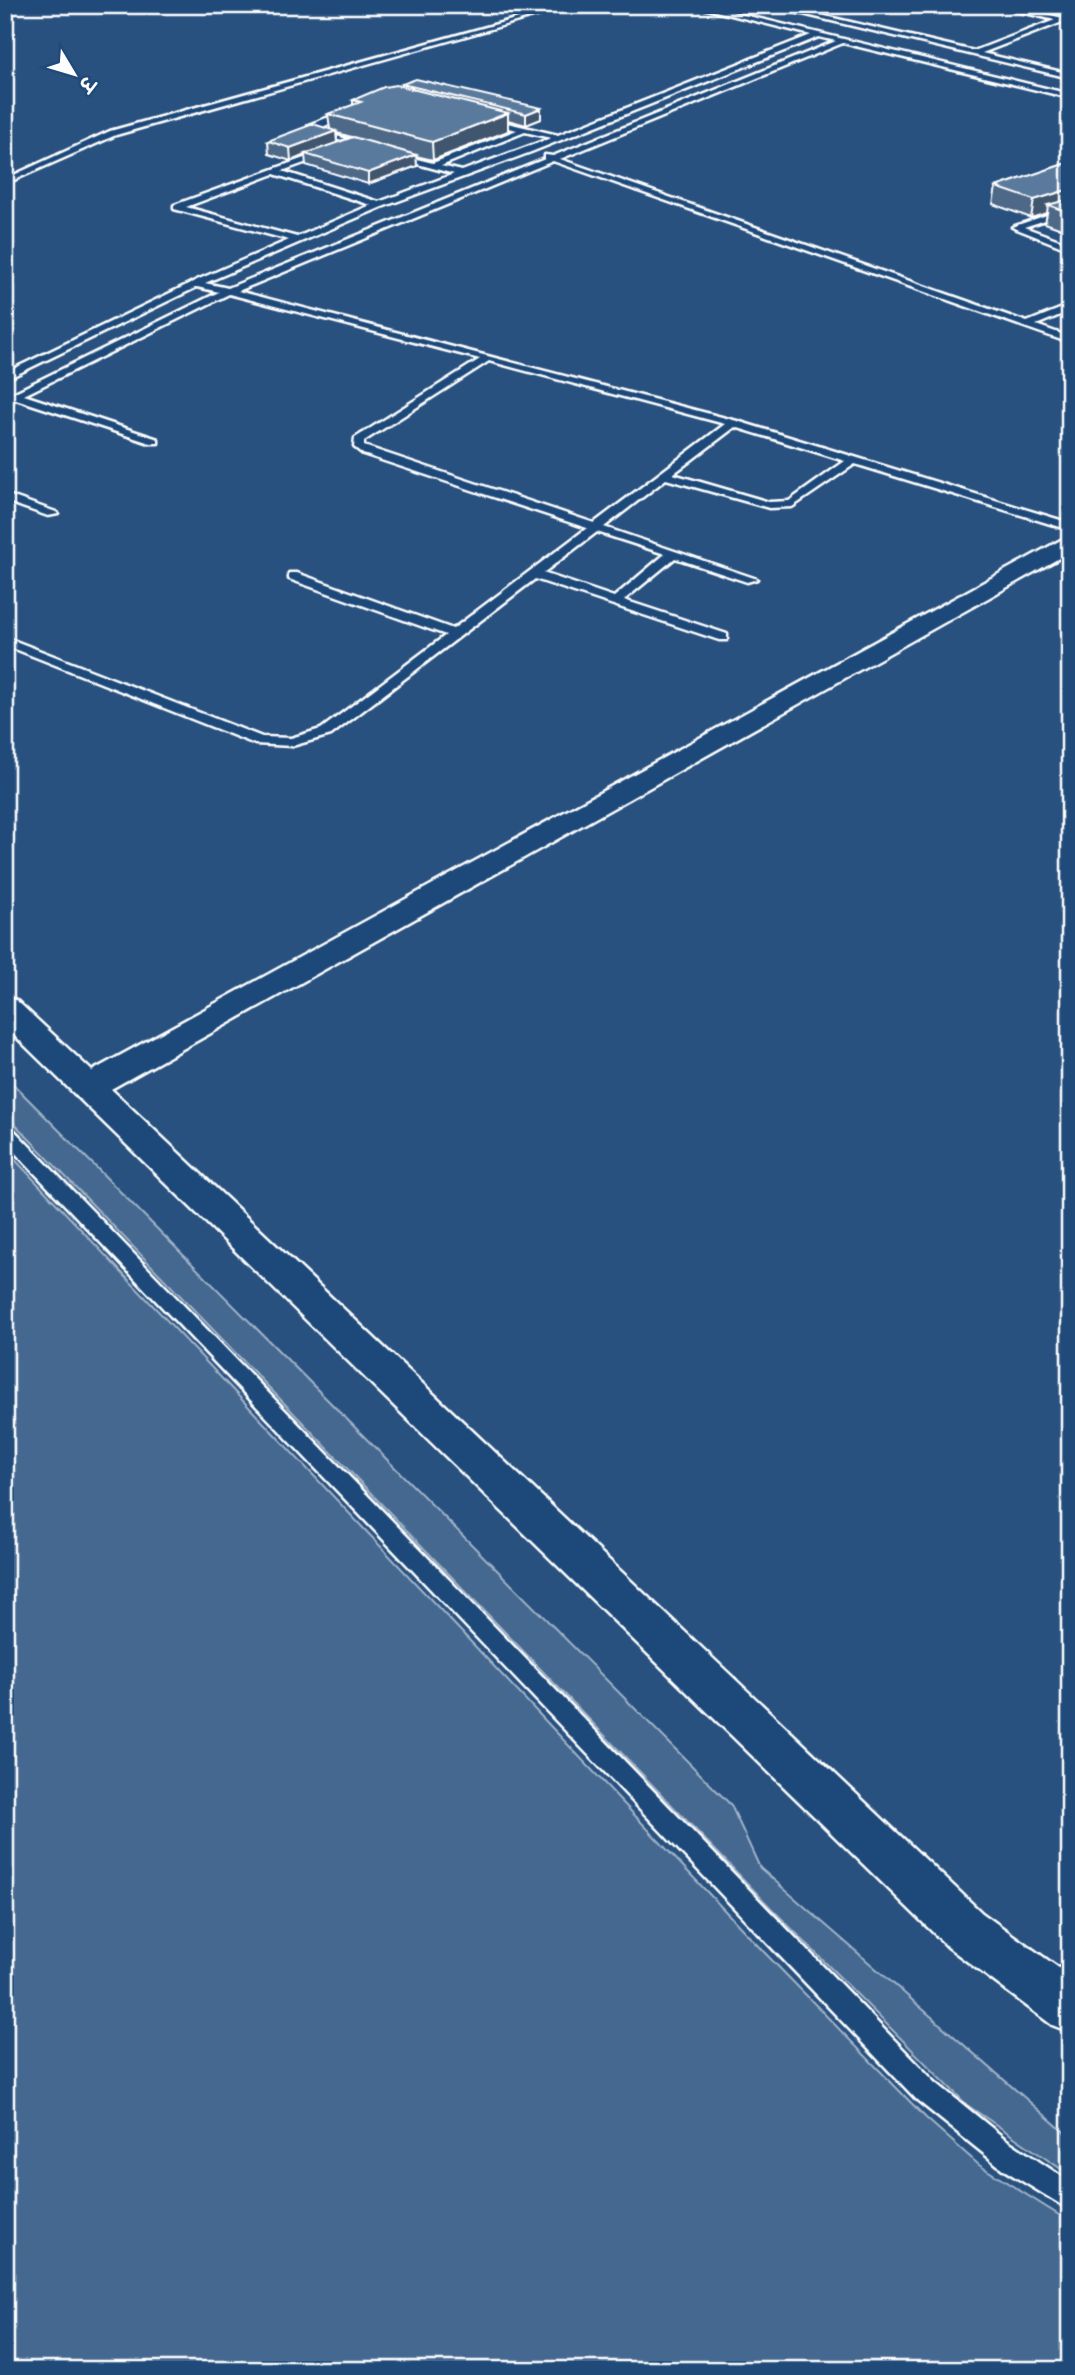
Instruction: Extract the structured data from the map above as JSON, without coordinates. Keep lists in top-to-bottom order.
{
  "north": "bottom right"
}
